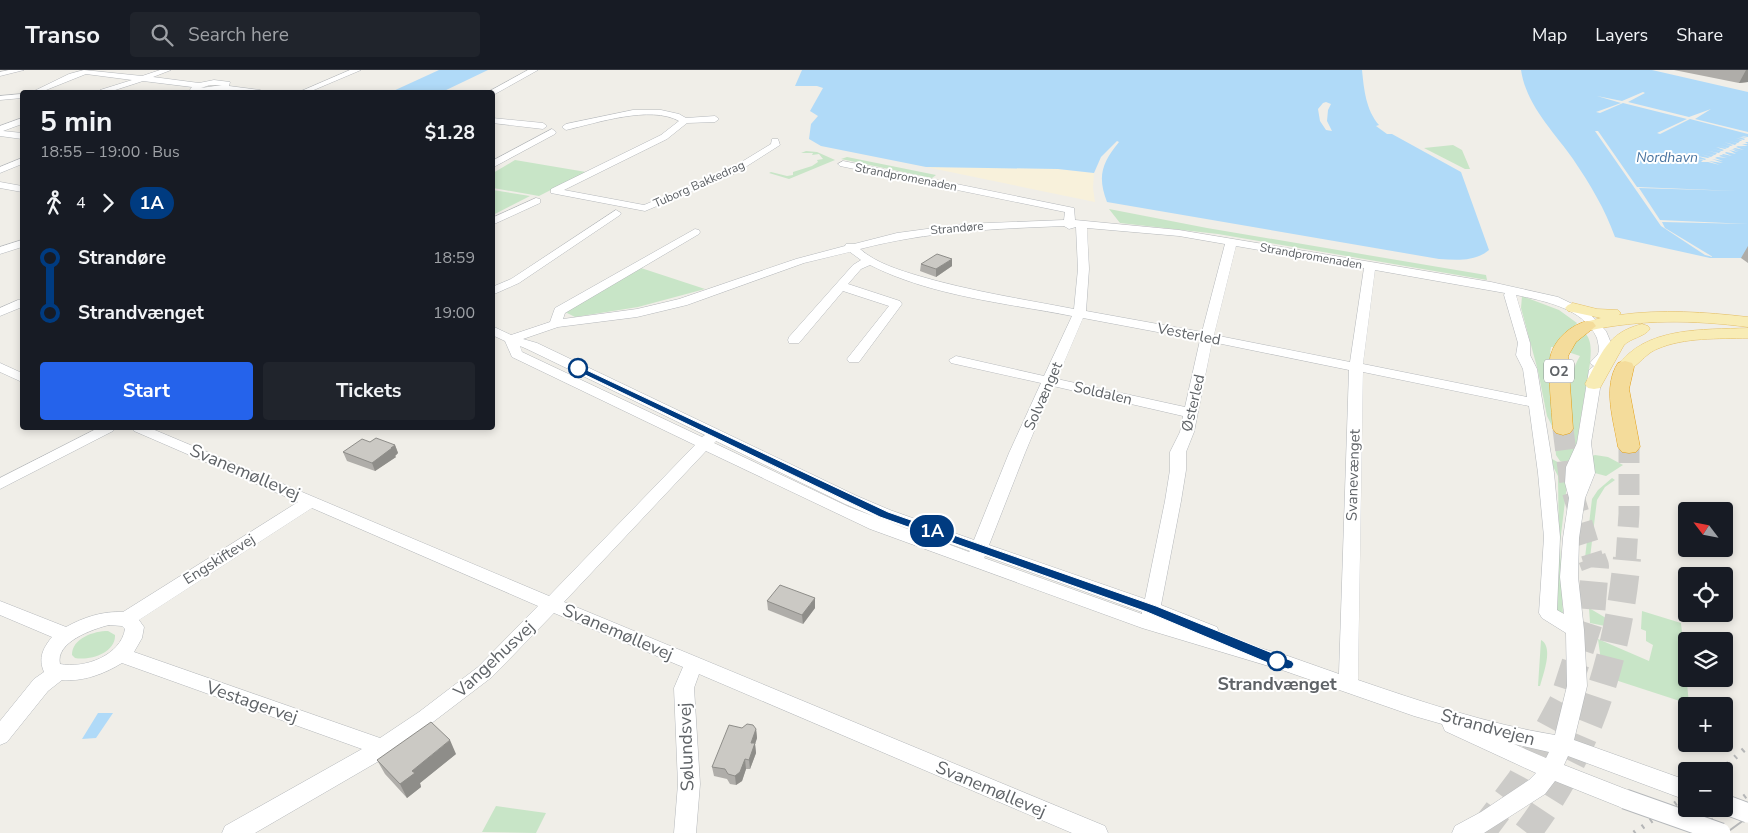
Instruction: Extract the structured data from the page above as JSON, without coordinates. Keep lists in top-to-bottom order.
{
  "streets": {
    "highway": ["O2"],
    "street": [
      "Strandpromenaden",
      "Tuborg Bakkedrag",
      "Strandøre",
      "Vesterled",
      "Soldalen",
      "Solvænget",
      "Østerled",
      "Svanemøllevej",
      "Svanevænget",
      "Engskiftevej",
      "Vangehusvej",
      "Vestagervej",
      "Strandvejen",
      "Sølundsvej"
    ]
  },
  "crossings": [
    ["Strandpromenaden", "Strandøre"],
    ["Strandpromenaden", "O2"],
    ["Strandpromenaden", "Solvænget"],
    ["Strandpromenaden", "Østerled"],
    ["Strandpromenaden", "Svanevænget"],
    ["Strandøre", "Vesterled"],
    ["Strandøre", "Solvænget"],
    ["Strandøre", "Strandvejen"],
    ["Vesterled", "Solvænget"],
    ["Vesterled", "Østerled"],
    ["Vesterled", "Svanevænget"],
    ["Soldalen", "Solvænget"],
    ["Soldalen", "Østerled"],
    ["Solvænget", "Strandvejen"],
    ["Østerled", "Strandvejen"],
    ["Svanemøllevej", "Engskiftevej"],
    ["Svanemøllevej", "Vangehusvej"],
    ["Svanemøllevej", "Sølundsvej"],
    ["Svanevænget", "Strandvejen"],
    ["Vangehusvej", "Vestagervej"],
    ["Vangehusvej", "Strandvejen"]
  ],
  "water": ["Nordhavn"],
  "places": ["Strandvænget"],
  "lines": ["bus line 1A"],
  "north": "top left",
  "page": {
    "header": "Transo",
    "search": "Search here",
    "nav": ["Map", "Layers", "Share"],
    "on_map": "1A",
    "heading": ["5 min", "18:55 – 19:00 · Bus", "$1.28"],
    "legs": ["4", "1A"],
    "list": [
      {
        "name": "Strandøre",
        "value": "18:59"
      },
      {
        "name": "Strandvænget",
        "value": "19:00"
      }
    ],
    "buttons": ["Start", "Tickets"],
    "map_buttons": ["+", "−"]
  }
}
